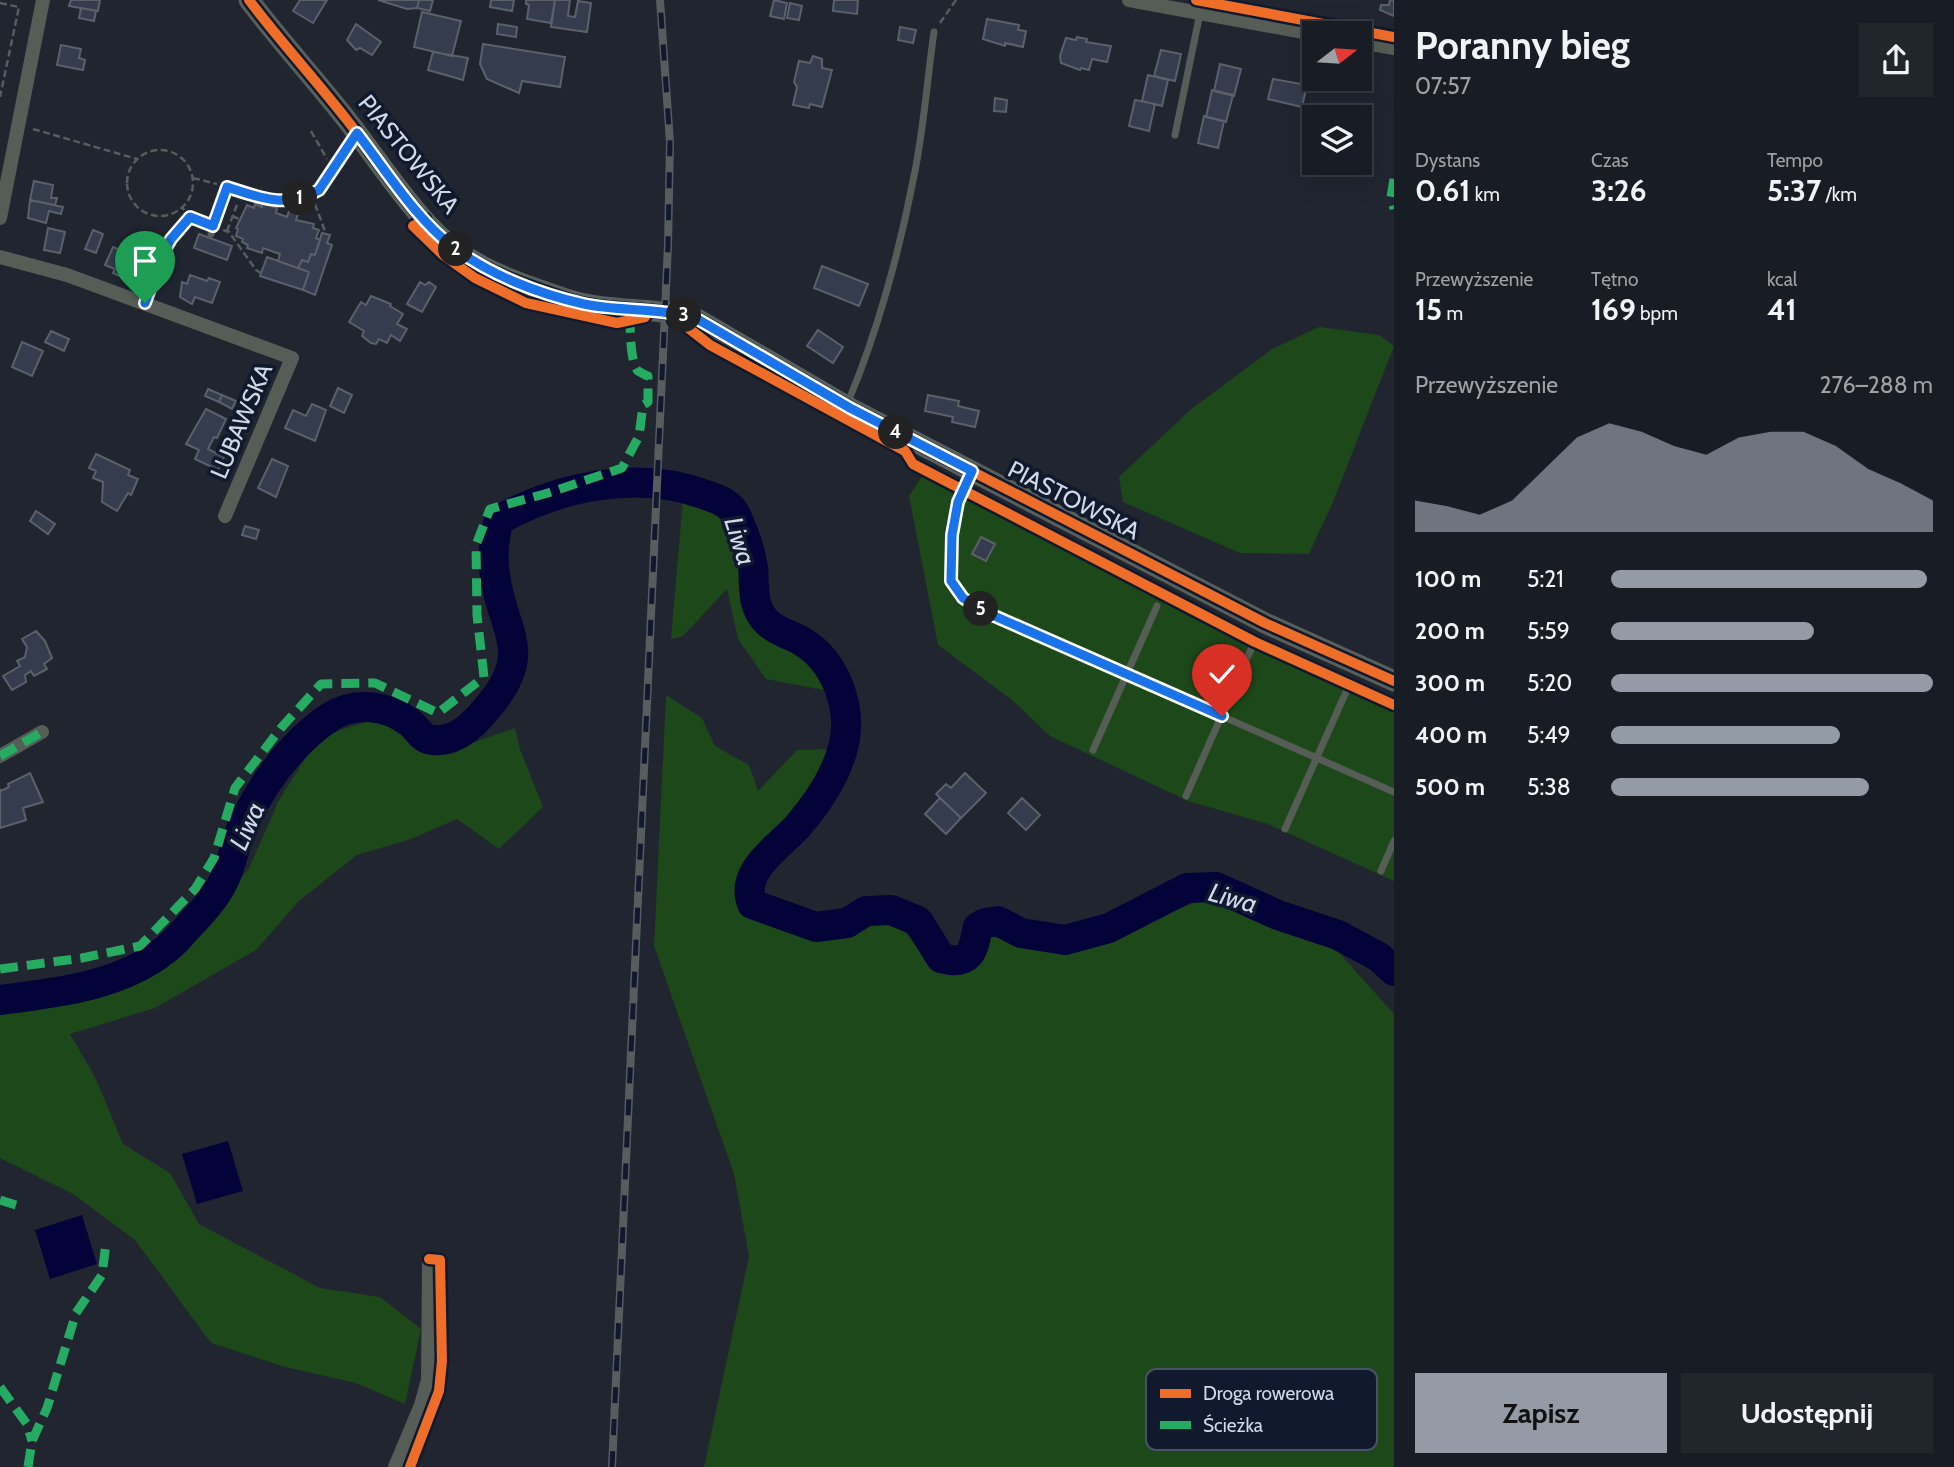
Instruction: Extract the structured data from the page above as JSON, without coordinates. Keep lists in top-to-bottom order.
{
  "streets": {
    "street": ["PIASTOWSKA", "LUBAWSKA"]
  },
  "water": ["Liwa"],
  "legend": ["Droga rowerowa", "Ścieżka"],
  "north": "right",
  "page": {
    "heading": ["Poranny bieg", "07:57"],
    "stats": [
      ["Dystans", "0.61 km"],
      ["Czas", "3:26"],
      ["Tempo", "5:37 /km"],
      ["Przewyższenie", "15 m"],
      ["Tętno", "169 bpm"],
      ["kcal", "41"]
    ],
    "pins": [
      "1",
      "2",
      "3",
      "4",
      "5"
    ],
    "chart": ["Przewyższenie", "276–288 m"],
    "list": [
      {
        "name": "100 m",
        "note": "5:21"
      },
      {
        "name": "200 m",
        "note": "5:59"
      },
      {
        "name": "300 m",
        "note": "5:20"
      },
      {
        "name": "400 m",
        "note": "5:49"
      },
      {
        "name": "500 m",
        "note": "5:38"
      }
    ],
    "buttons": ["Zapisz", "Udostępnij"]
  }
}
